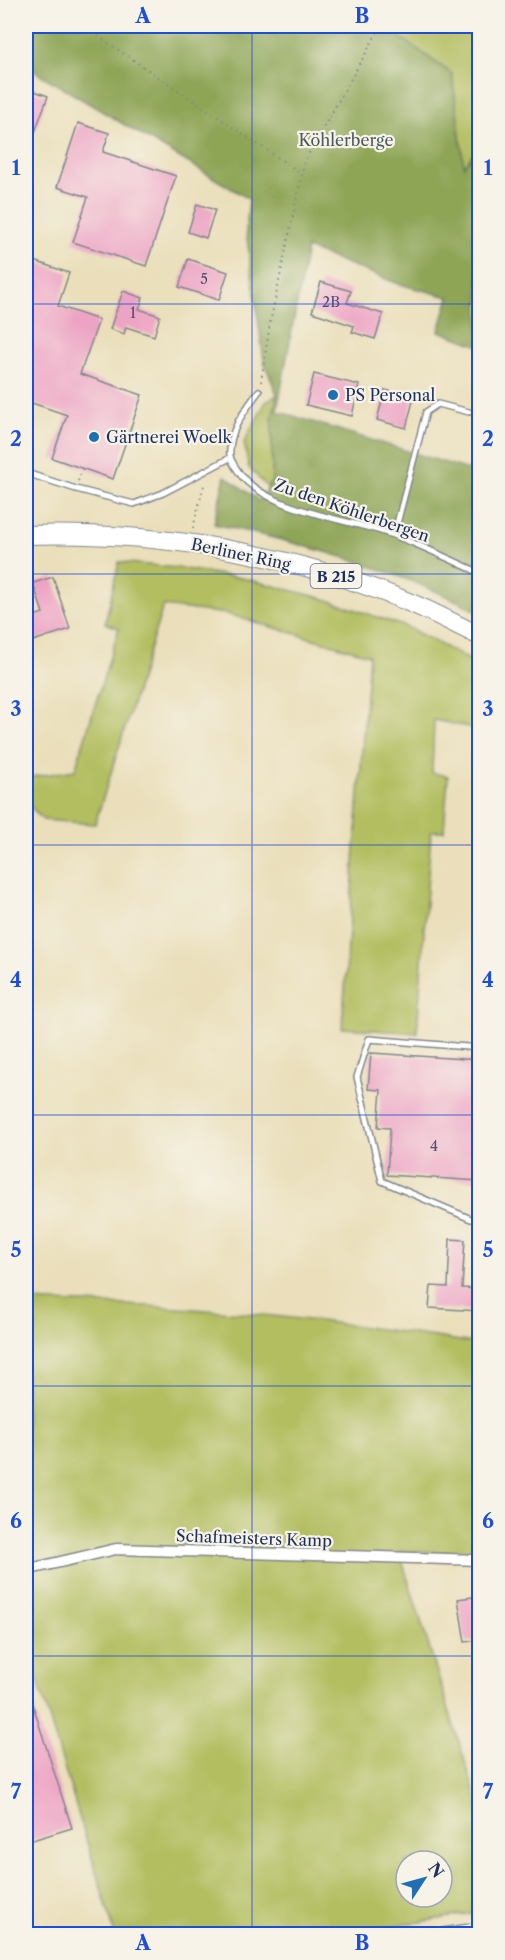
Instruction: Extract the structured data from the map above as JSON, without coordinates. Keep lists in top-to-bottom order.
{
  "streets": {
    "main road": ["Berliner Ring", "B 215"],
    "street": ["Schafmeisters Kamp"],
    "lane": ["Zu den Köhlerbergen"]
  },
  "parks": ["Köhlerberge"],
  "places": ["PS Personal", "Gärtnerei Woelk"],
  "house_numbers": [
    "5",
    "2B",
    "1",
    "4"
  ],
  "north": "top right",
  "grid": {
    "columns": ["A", "B"],
    "rows": [
      "1",
      "2",
      "3",
      "4",
      "5",
      "6",
      "7"
    ]
  }
}
